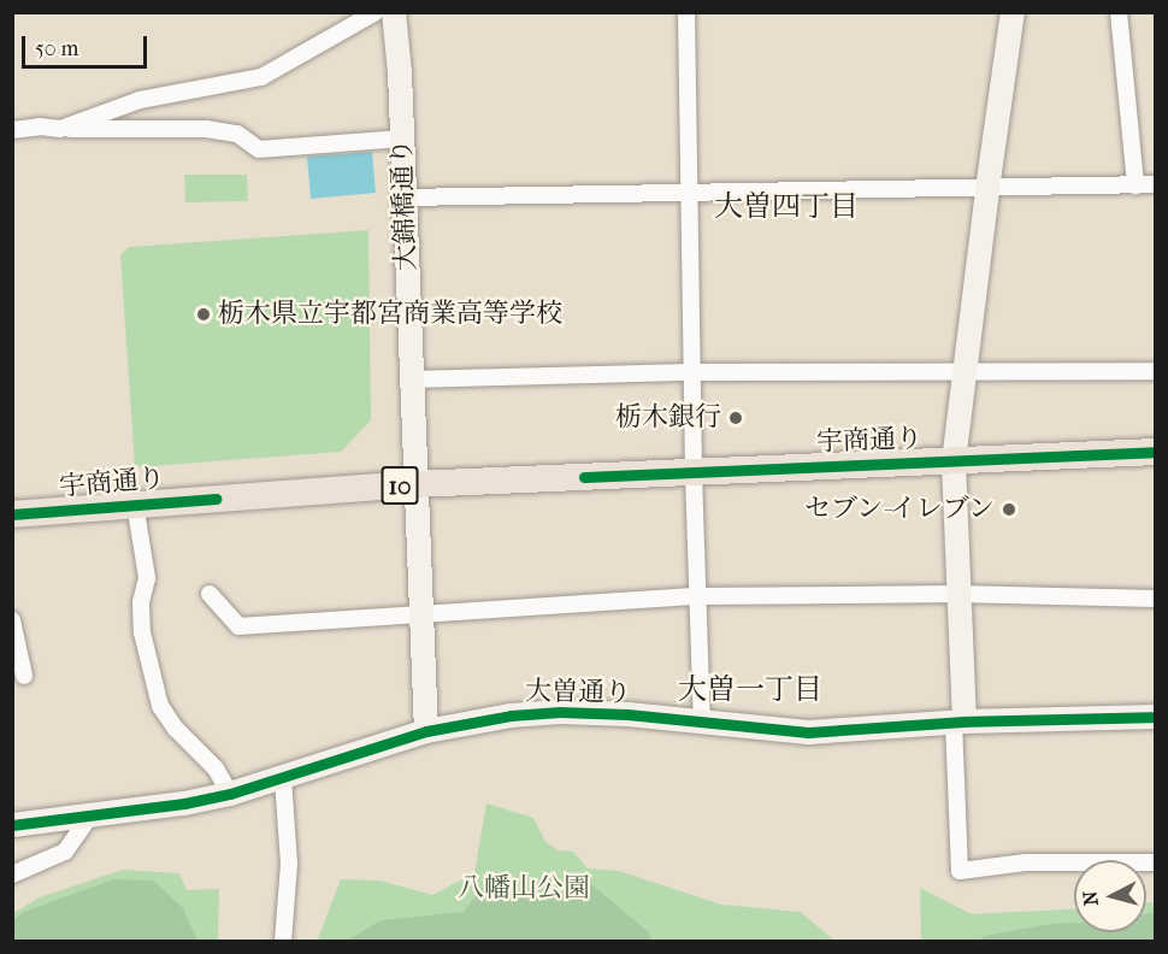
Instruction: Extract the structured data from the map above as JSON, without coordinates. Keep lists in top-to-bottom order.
{
  "streets": {
    "main road": ["宇商通り", "10"],
    "street": ["大錦橋通り", "大曽通り"]
  },
  "crossings": [
    ["大錦橋通り", "宇商通り"],
    ["大錦橋通り", "大曽通り"]
  ],
  "districts": ["大曽四丁目", "大曽一丁目"],
  "parks": ["八幡山公園"],
  "places": ["栃木県立宇都宮商業高等学校", "栃木銀行", "セブン-イレブン"],
  "scale_bar": "50 m",
  "north": "left"
}
